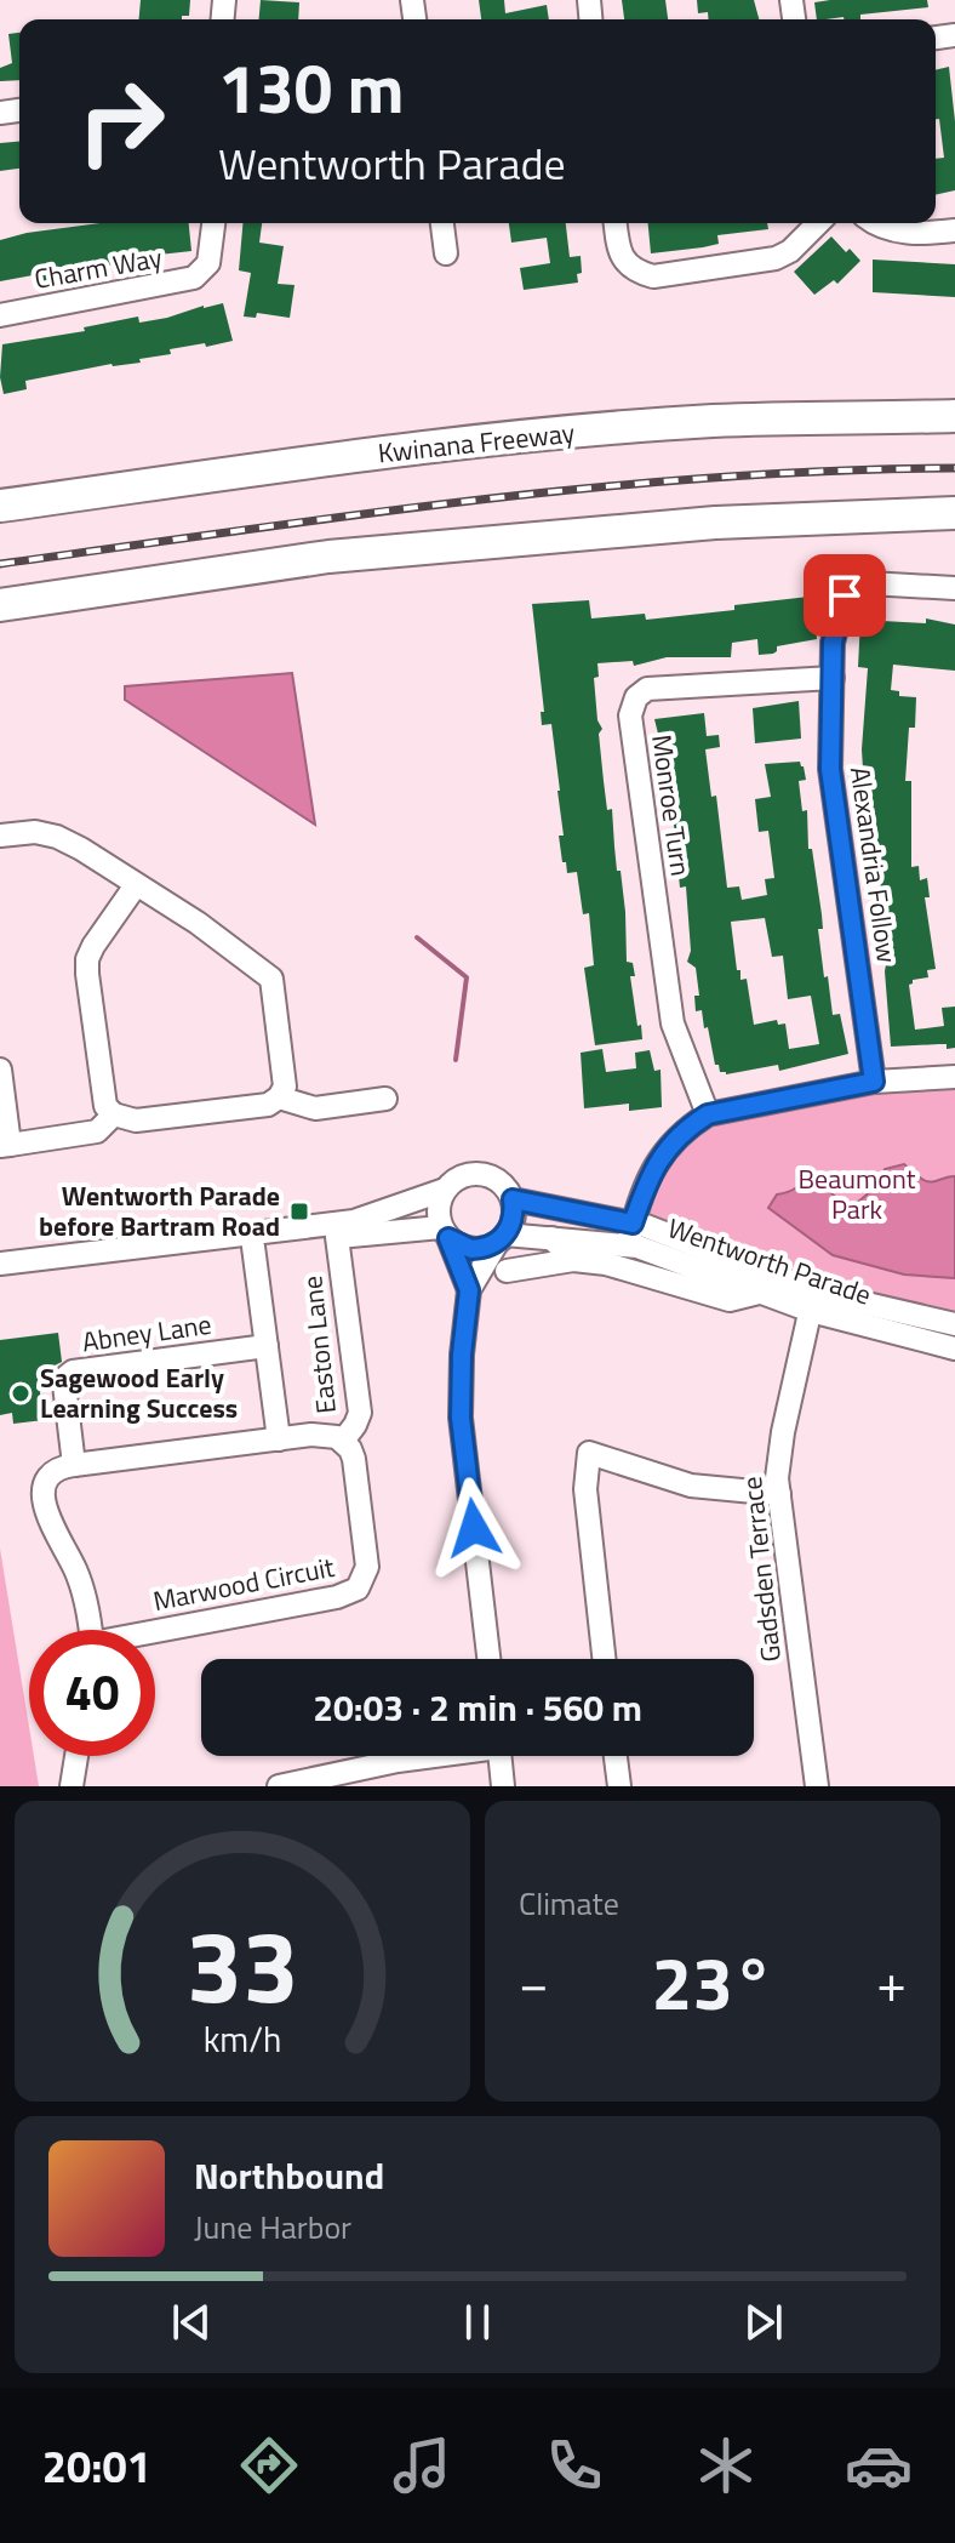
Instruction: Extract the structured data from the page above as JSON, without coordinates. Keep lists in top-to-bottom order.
{
  "streets": {
    "highway": ["Kwinana Freeway"],
    "street": [
      "Charm Way",
      "Monroe Turn",
      "Alexandria Follow",
      "Wentworth Parade",
      "Abney Lane",
      "Easton Lane",
      "Gadsden Terrace",
      "Marwood Circuit"
    ]
  },
  "crossings": [
    ["Monroe Turn", "Alexandria Follow"],
    ["Wentworth Parade", "Easton Lane"],
    ["Wentworth Parade", "Gadsden Terrace"],
    ["Abney Lane", "Marwood Circuit"],
    ["Easton Lane", "Marwood Circuit"]
  ],
  "parks": ["Beaumont Park"],
  "places": {
    "transit": ["Wentworth Parade before Bartram Road"],
    "other": ["Sagewood Early Learning Success"]
  },
  "page": {
    "turn": ["130 m", "Wentworth Parade"],
    "limit": "40",
    "trip": "20:03 · 2 min · 560 m",
    "tile": "Climate",
    "heat": ["−", "23°", "+"],
    "song": ["Northbound", "June Harbor"],
    "tabs": "20:01",
    "gauge": ["33", "km/h"]
  }
}
